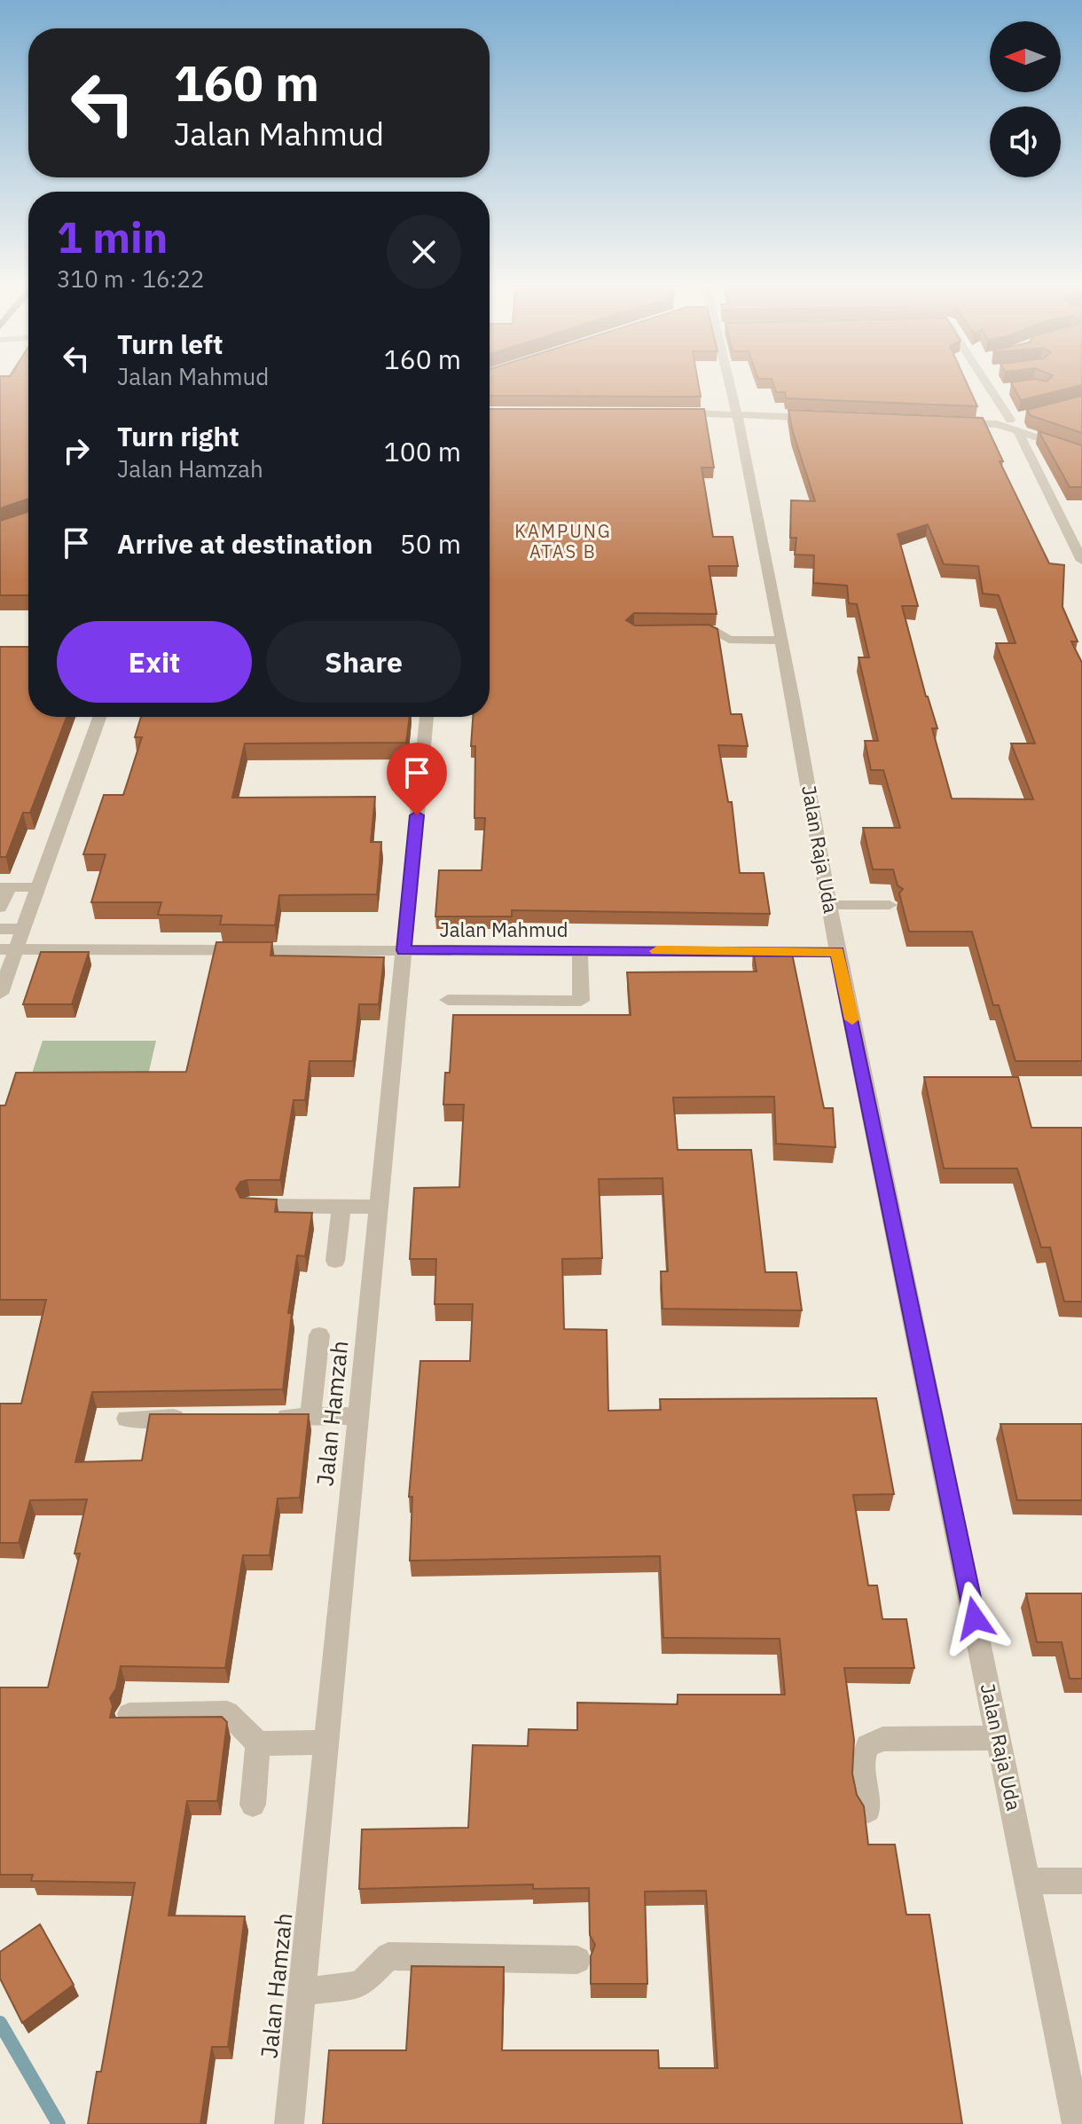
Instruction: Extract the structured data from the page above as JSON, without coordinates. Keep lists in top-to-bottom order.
{
  "streets": {
    "street": ["Jalan Raja Uda", "Jalan Mahmud", "Jalan Hamzah"]
  },
  "crossings": [
    ["Jalan Raja Uda", "Jalan Mahmud"],
    ["Jalan Mahmud", "Jalan Hamzah"]
  ],
  "districts": ["KAMPUNG ATAS B"],
  "north": "left",
  "page": {
    "turn": ["160 m", "Jalan Mahmud"],
    "heading": ["1 min", "310 m · 16:22"],
    "list": [
      {
        "name": "Turn left",
        "note": "Jalan Mahmud",
        "value": "160 m"
      },
      {
        "name": "Turn right",
        "note": "Jalan Hamzah",
        "value": "100 m"
      },
      {
        "name": "Arrive at destination",
        "value": "50 m"
      }
    ],
    "buttons": ["Exit", "Share"]
  }
}
